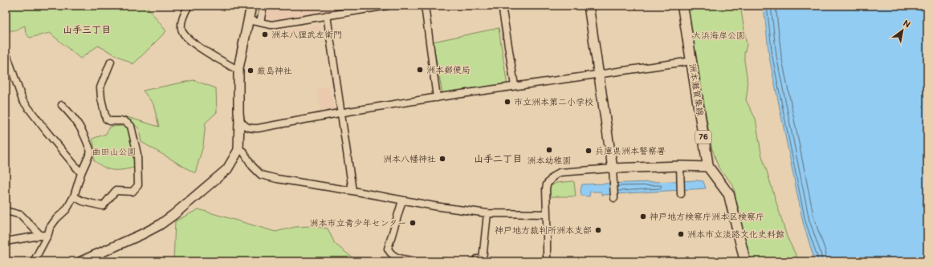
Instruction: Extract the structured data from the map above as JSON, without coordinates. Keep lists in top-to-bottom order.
{
  "streets": {
    "main road": ["洲本灘賀集線", "76"]
  },
  "districts": ["山手三丁目", "山手二丁目"],
  "parks": ["大浜海岸公園", "曲田山公園"],
  "places": [
    "洲本八狸武左衛門",
    "洲本郵便局",
    "厳島神社",
    "市立洲本第二小学校",
    "洲本幼稚園",
    "兵庫県洲本警察署",
    "洲本八幡神社",
    "神戸地方検察庁洲本区検察庁",
    "洲本市立青少年センター",
    "神戸地方裁判所洲本支部",
    "洲本市立淡路文化史料館"
  ],
  "north": "top right"
}
